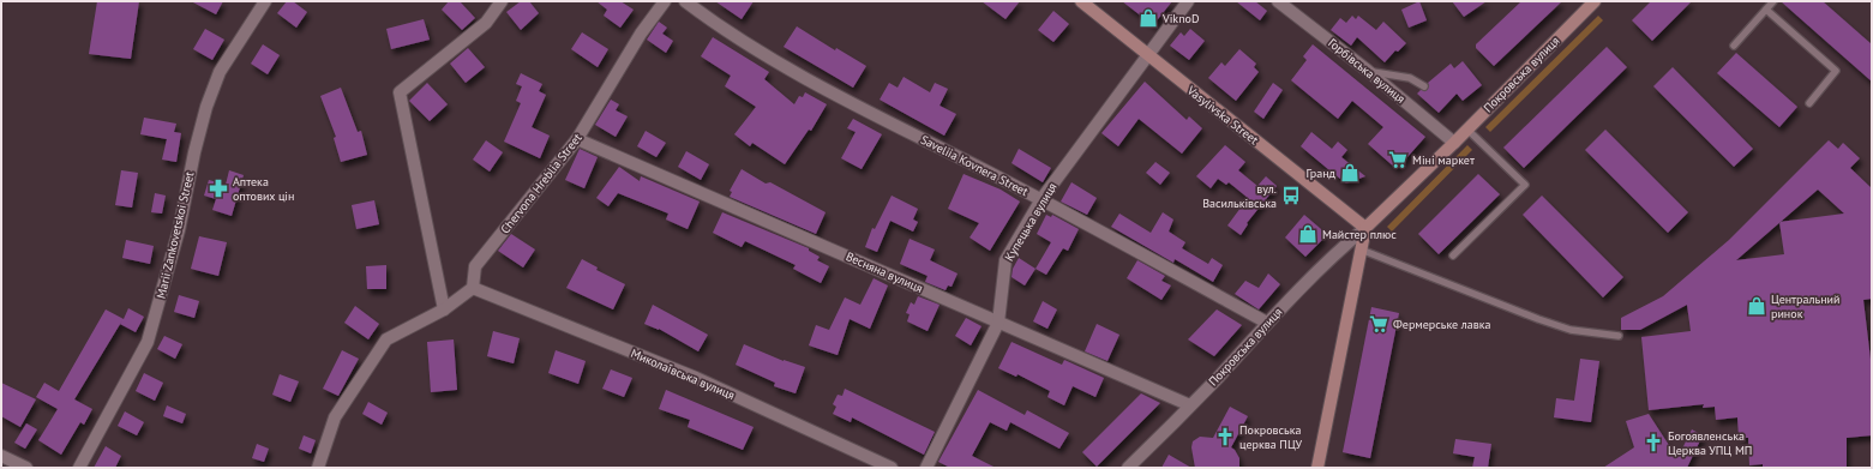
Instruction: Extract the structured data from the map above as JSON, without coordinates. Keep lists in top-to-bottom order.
{
  "streets": {
    "main road": ["Покровська вулиця", "Vasylivska Street"],
    "street": [
      "Горбівська вулиця",
      "Saveliia Kovnera Street",
      "Chervona Hreblia Street",
      "Купецька вулиця",
      "Marii Zankovetskoi Street",
      "Весняна вулиця",
      "Миколаївська вулиця"
    ]
  },
  "crossings": [
    ["Горбівська вулиця", "Покровська вулиця"],
    ["Покровська вулиця", "Vasylivska Street"],
    ["Покровська вулиця", "Saveliia Kovnera Street"],
    ["Покровська вулиця", "Весняна вулиця"],
    ["Vasylivska Street", "Купецька вулиця"],
    ["Saveliia Kovnera Street", "Купецька вулиця"],
    ["Chervona Hreblia Street", "Весняна вулиця"],
    ["Chervona Hreblia Street", "Миколаївська вулиця"],
    ["Купецька вулиця", "Весняна вулиця"]
  ],
  "places": {
    "shop": [
      "ViknoD",
      "Гранд",
      "Майстер плюс",
      "Центральний ринок"
    ],
    "supermarket": ["Міні маркет", "Фермерське лавка"],
    "pharmacy": ["Аптека оптових цін"],
    "bus stop": ["вул. Васильківська"],
    "church": ["Покровська церква ПЦУ", "Богоявленська Церква УПЦ МП"]
  }
}
